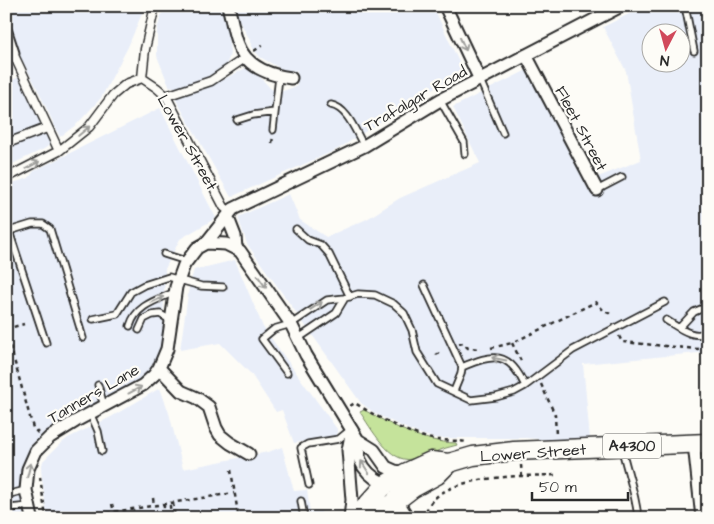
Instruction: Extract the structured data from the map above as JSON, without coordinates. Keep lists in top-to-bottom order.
{
  "streets": {
    "main road": ["Lower Street", "A4300"],
    "street": ["Trafalgar Road", "Fleet Street", "Tanners Lane"]
  },
  "crossings": [
    ["Trafalgar Road", "Fleet Street"],
    ["Trafalgar Road", "Lower Street"],
    ["Trafalgar Road", "Tanners Lane"],
    ["Lower Street", "A4300"]
  ],
  "scale_bar": "50 m",
  "north": "bottom"
}
